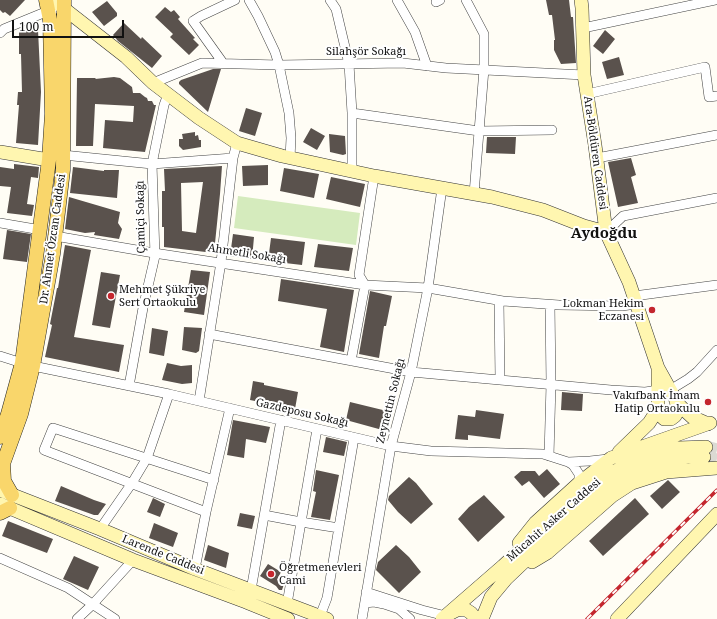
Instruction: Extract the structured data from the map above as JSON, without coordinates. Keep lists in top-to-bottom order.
{
  "streets": {
    "main road": [
      "Ara-Böldüren Caddesi",
      "Dr. Ahmet Özcan Caddesi",
      "Mücahit Asker Caddesi",
      "Larende Caddesi"
    ],
    "street": [
      "Silahşör Sokağı",
      "Çamiçi Sokağı",
      "Ahmetli Sokağı",
      "Zeynettin Sokağı",
      "Gazdeposu Sokağı"
    ]
  },
  "crossings": [
    ["Silahşör Sokağı", "Ara-Böldüren Caddesi"],
    ["Ara-Böldüren Caddesi", "Ahmetli Sokağı"],
    ["Çamiçi Sokağı", "Ahmetli Sokağı"],
    ["Çamiçi Sokağı", "Gazdeposu Sokağı"],
    ["Dr. Ahmet Özcan Caddesi", "Ahmetli Sokağı"],
    ["Dr. Ahmet Özcan Caddesi", "Gazdeposu Sokağı"],
    ["Ahmetli Sokağı", "Zeynettin Sokağı"],
    ["Zeynettin Sokağı", "Gazdeposu Sokağı"]
  ],
  "districts": ["Aydoğdu"],
  "places": [
    "Mehmet Şükriye Sert Ortaokulu",
    "Lokman Hekim Eczanesi",
    "Vakıfbank İmam Hatip Ortaokulu",
    "Öğretmenevleri Cami"
  ],
  "scale_bar": "100 m"
}
